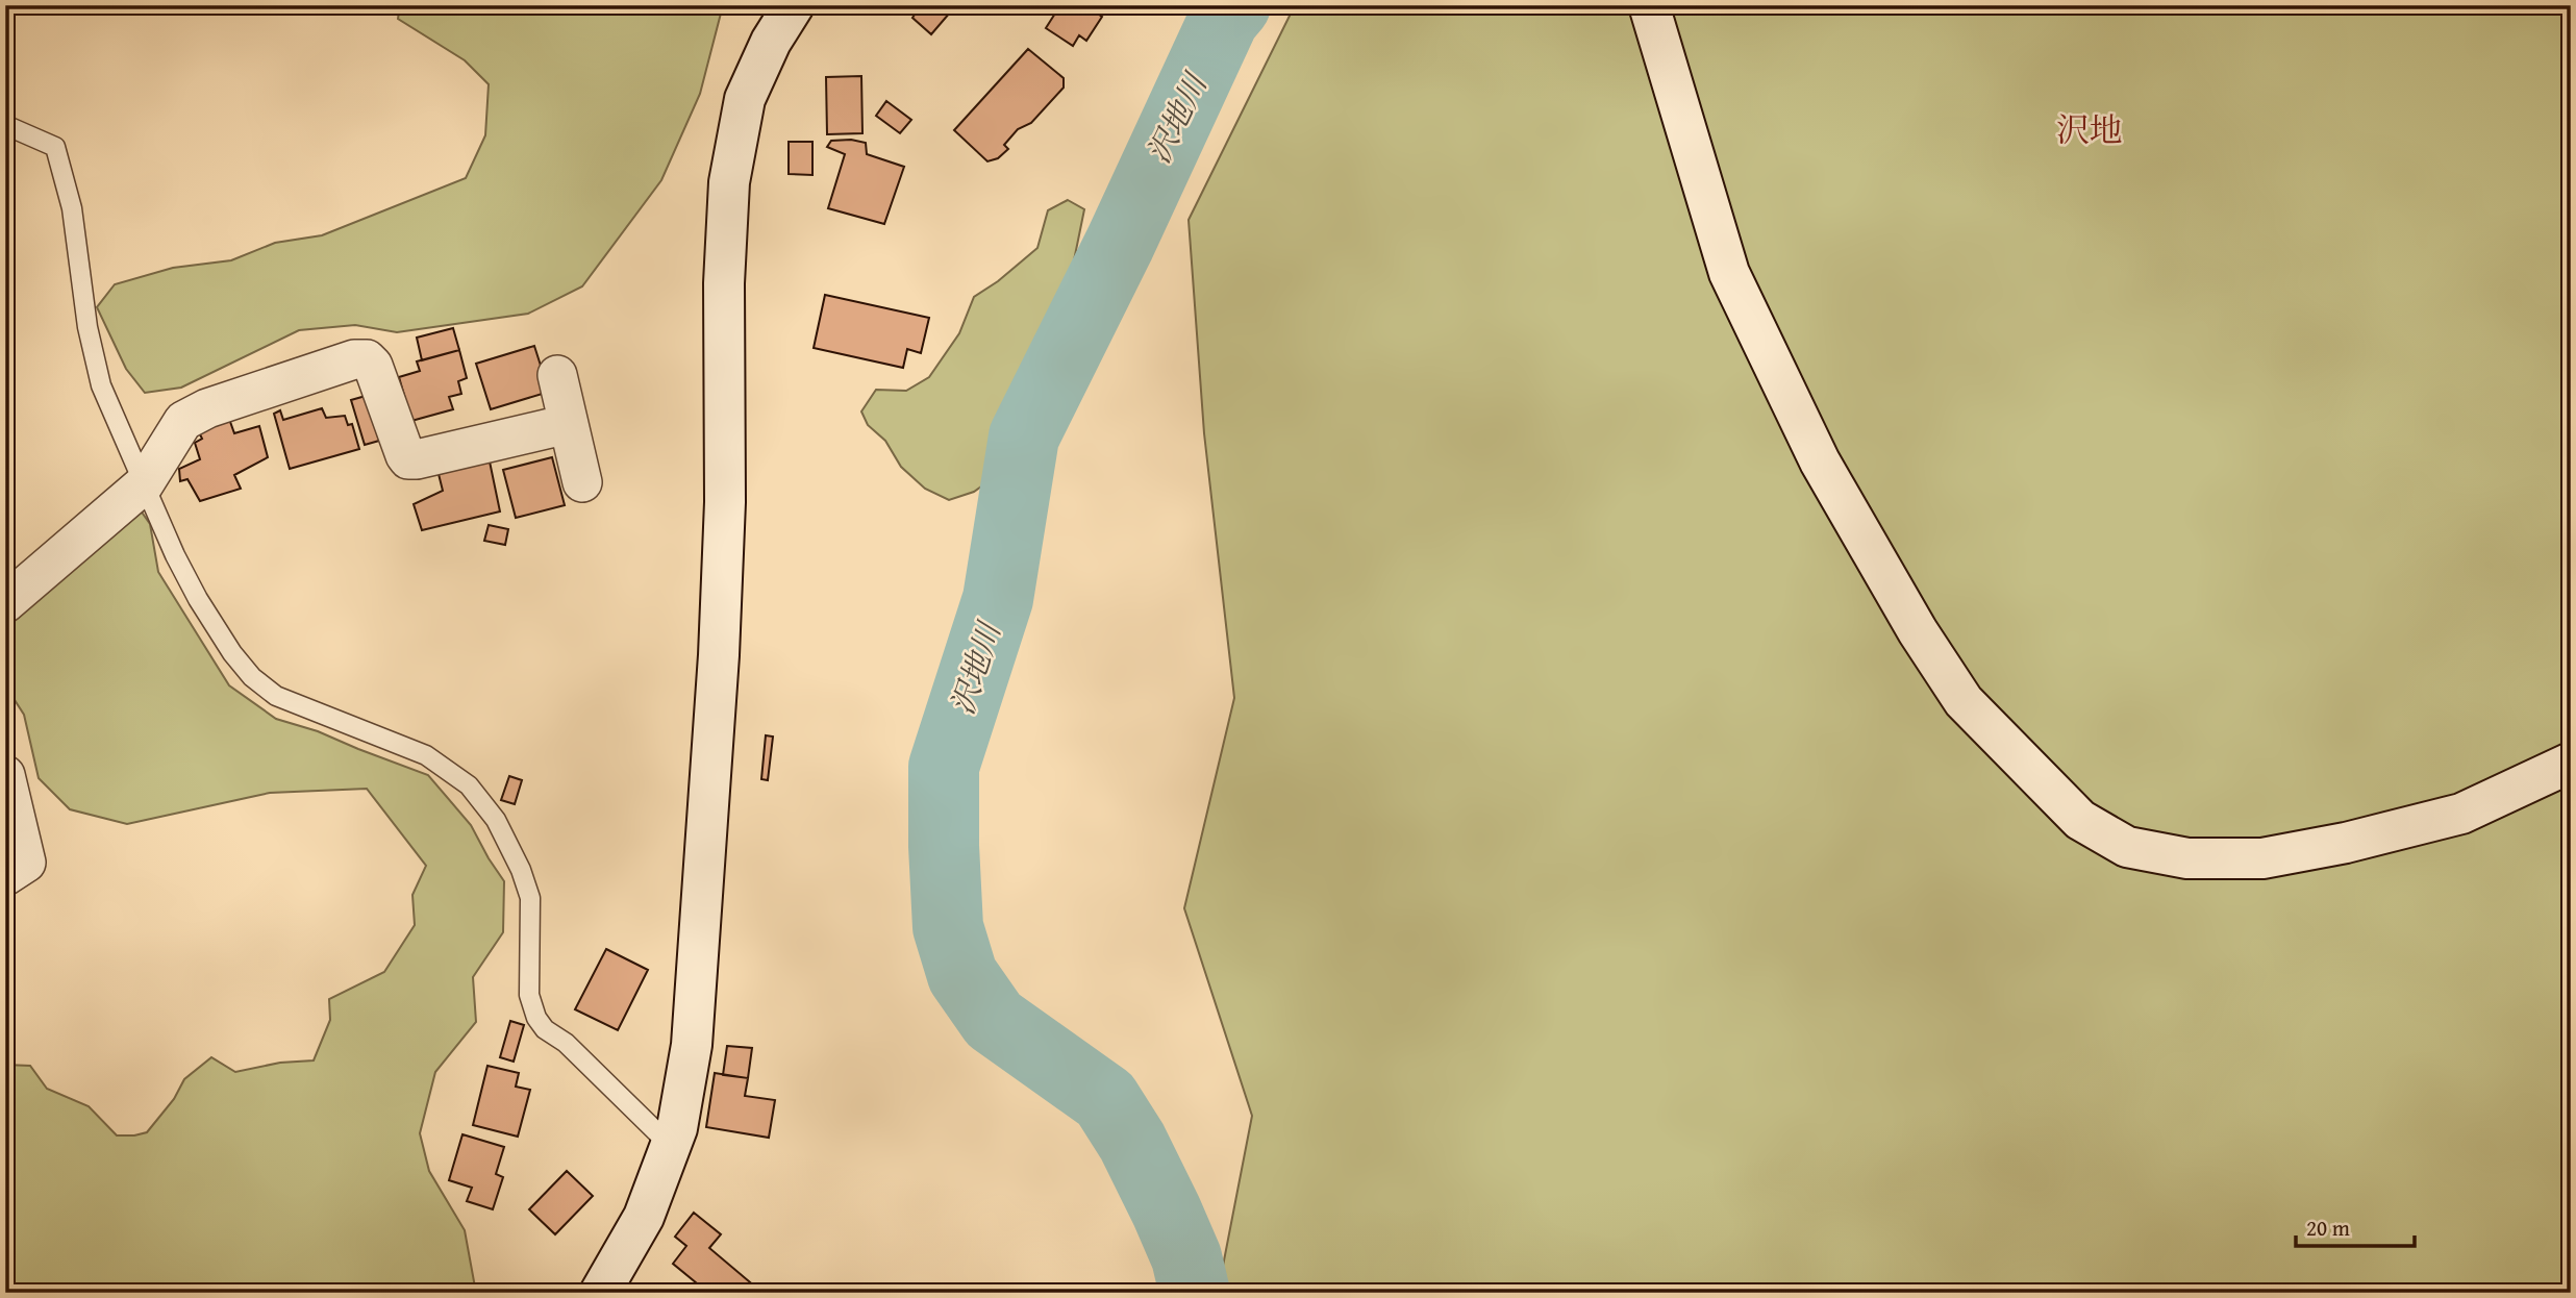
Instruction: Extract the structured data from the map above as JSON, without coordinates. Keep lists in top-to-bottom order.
{
  "districts": ["沢地"],
  "water": ["沢地川"],
  "scale_bar": "20 m"
}
